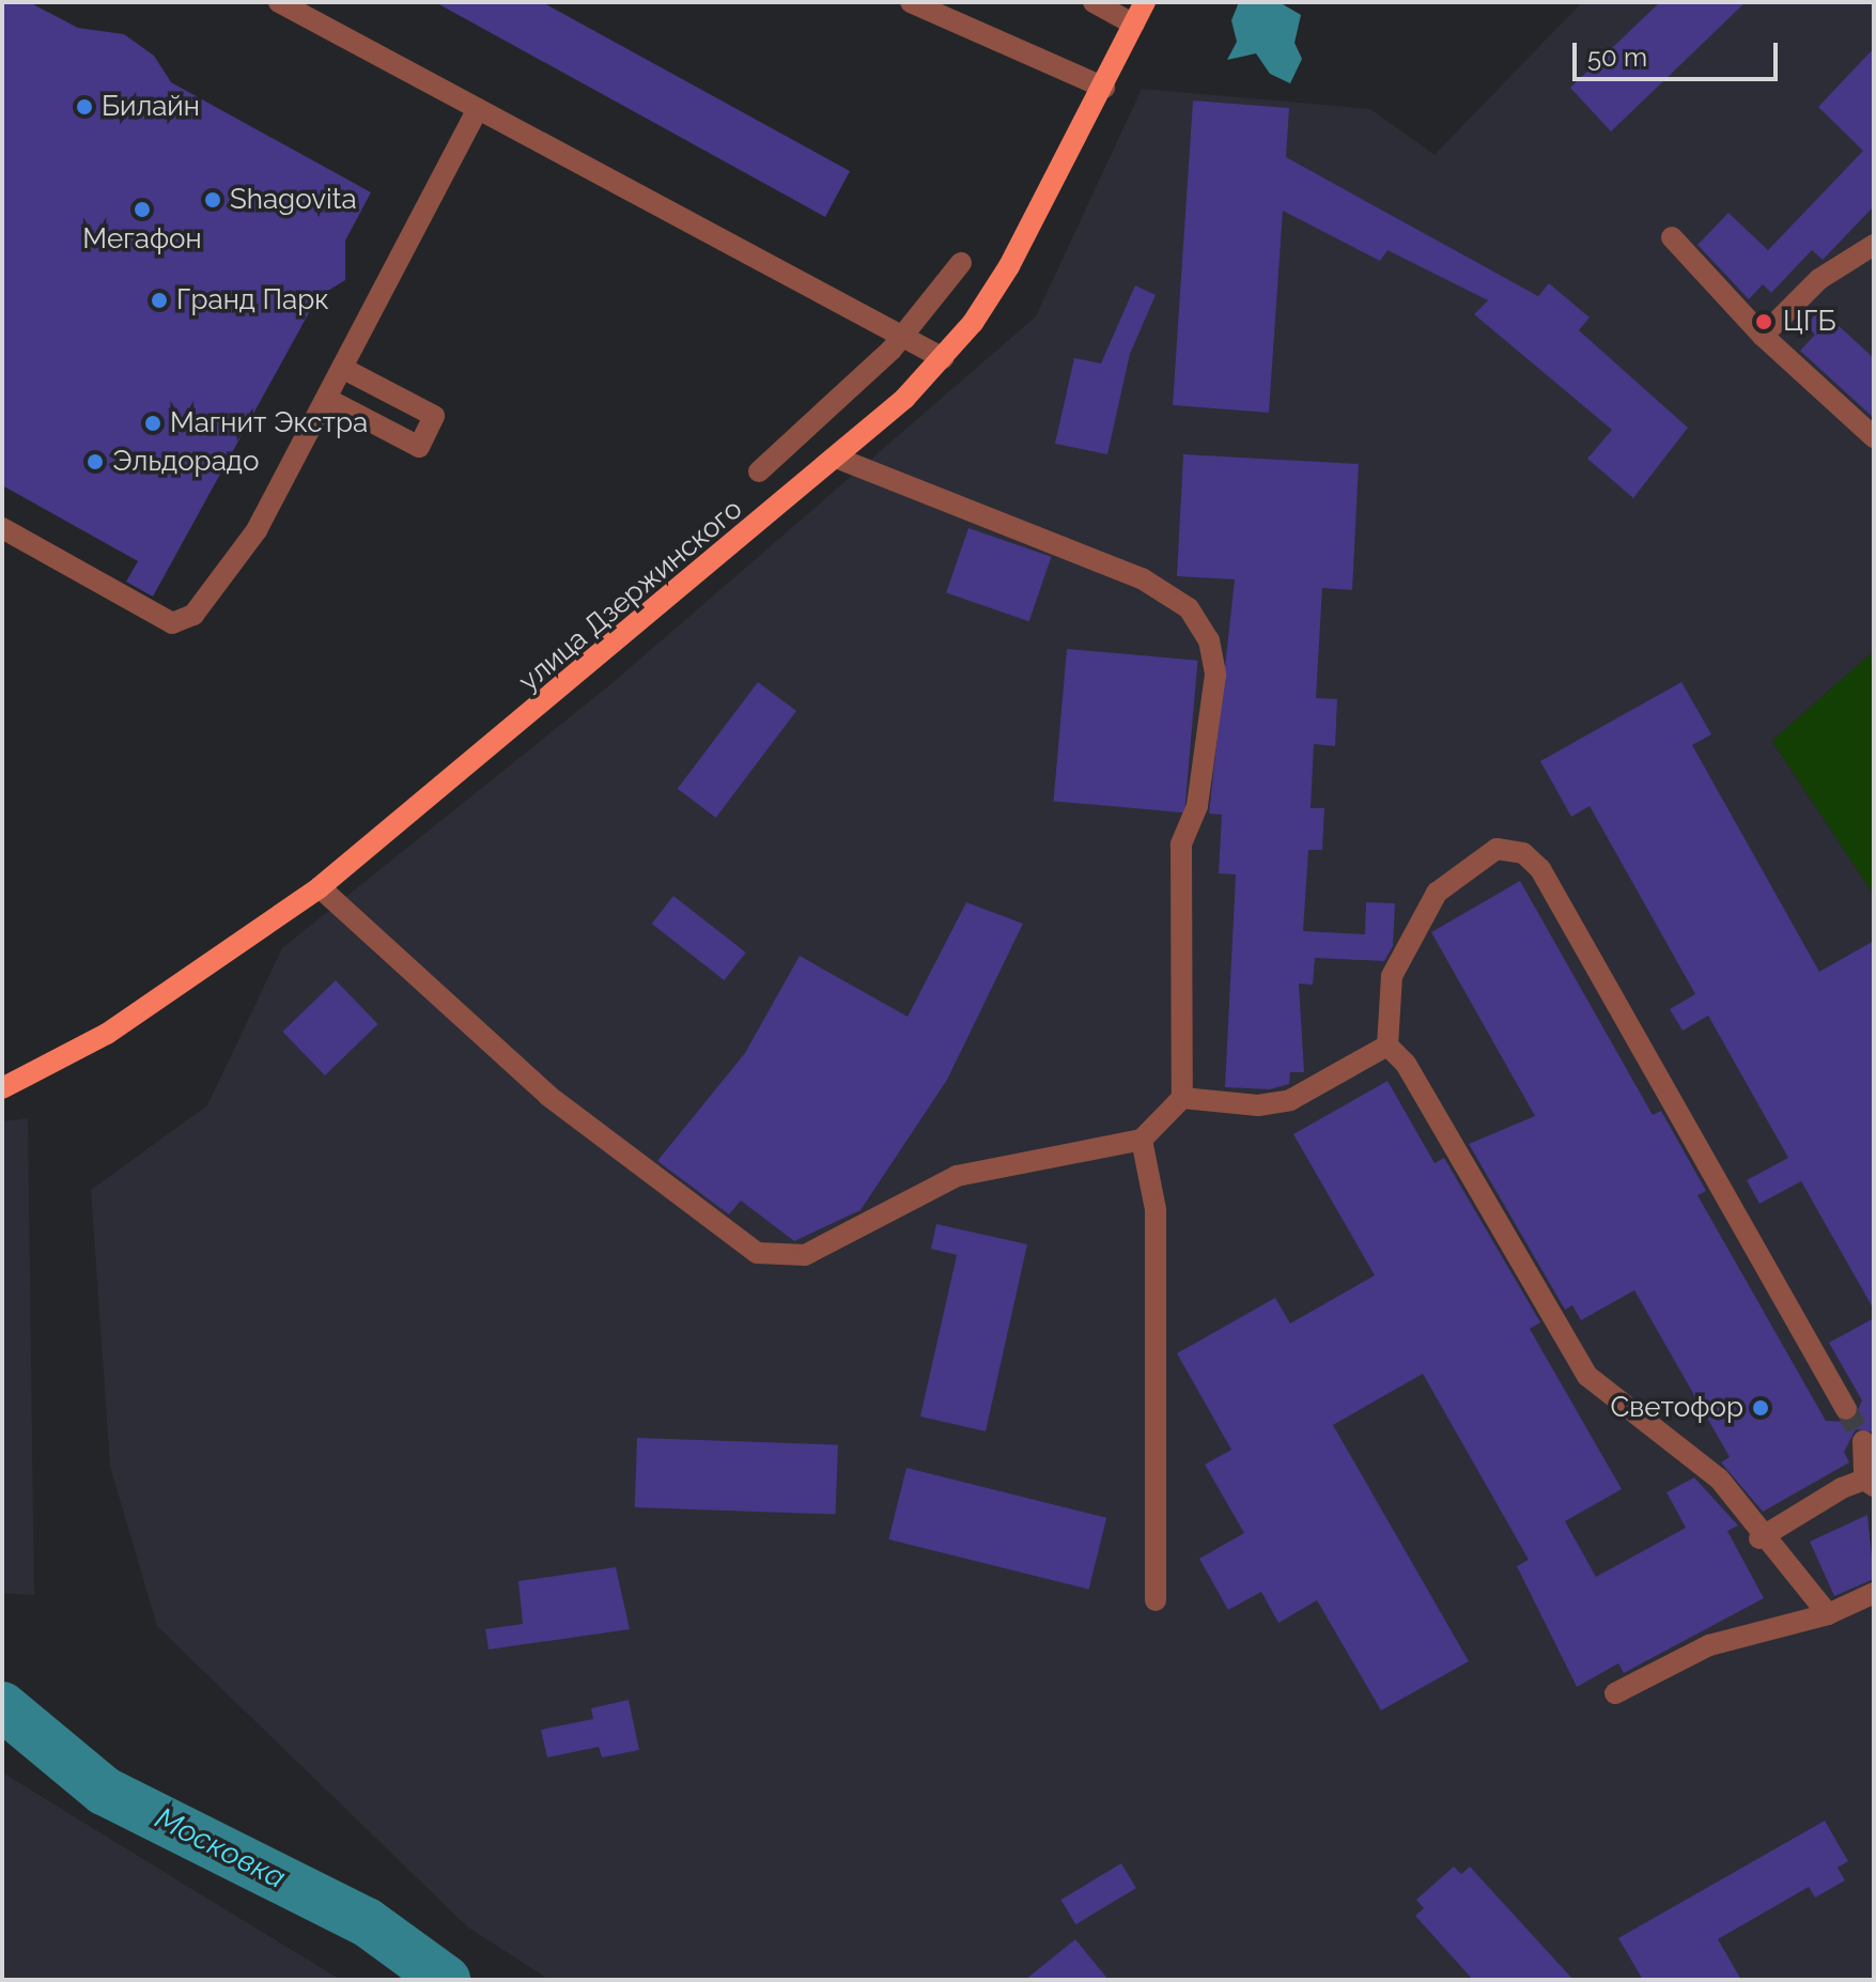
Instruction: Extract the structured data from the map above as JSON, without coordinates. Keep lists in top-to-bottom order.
{
  "streets": {
    "main road": ["улица Дзержинского"]
  },
  "water": ["Московка"],
  "places": [
    "Билайн",
    "Shagovita",
    "Мегафон",
    "Гранд Парк",
    "ЦГБ",
    "Магнит Экстра",
    "Эльдорадо",
    "Светофор"
  ],
  "scale_bar": "50 m"
}
